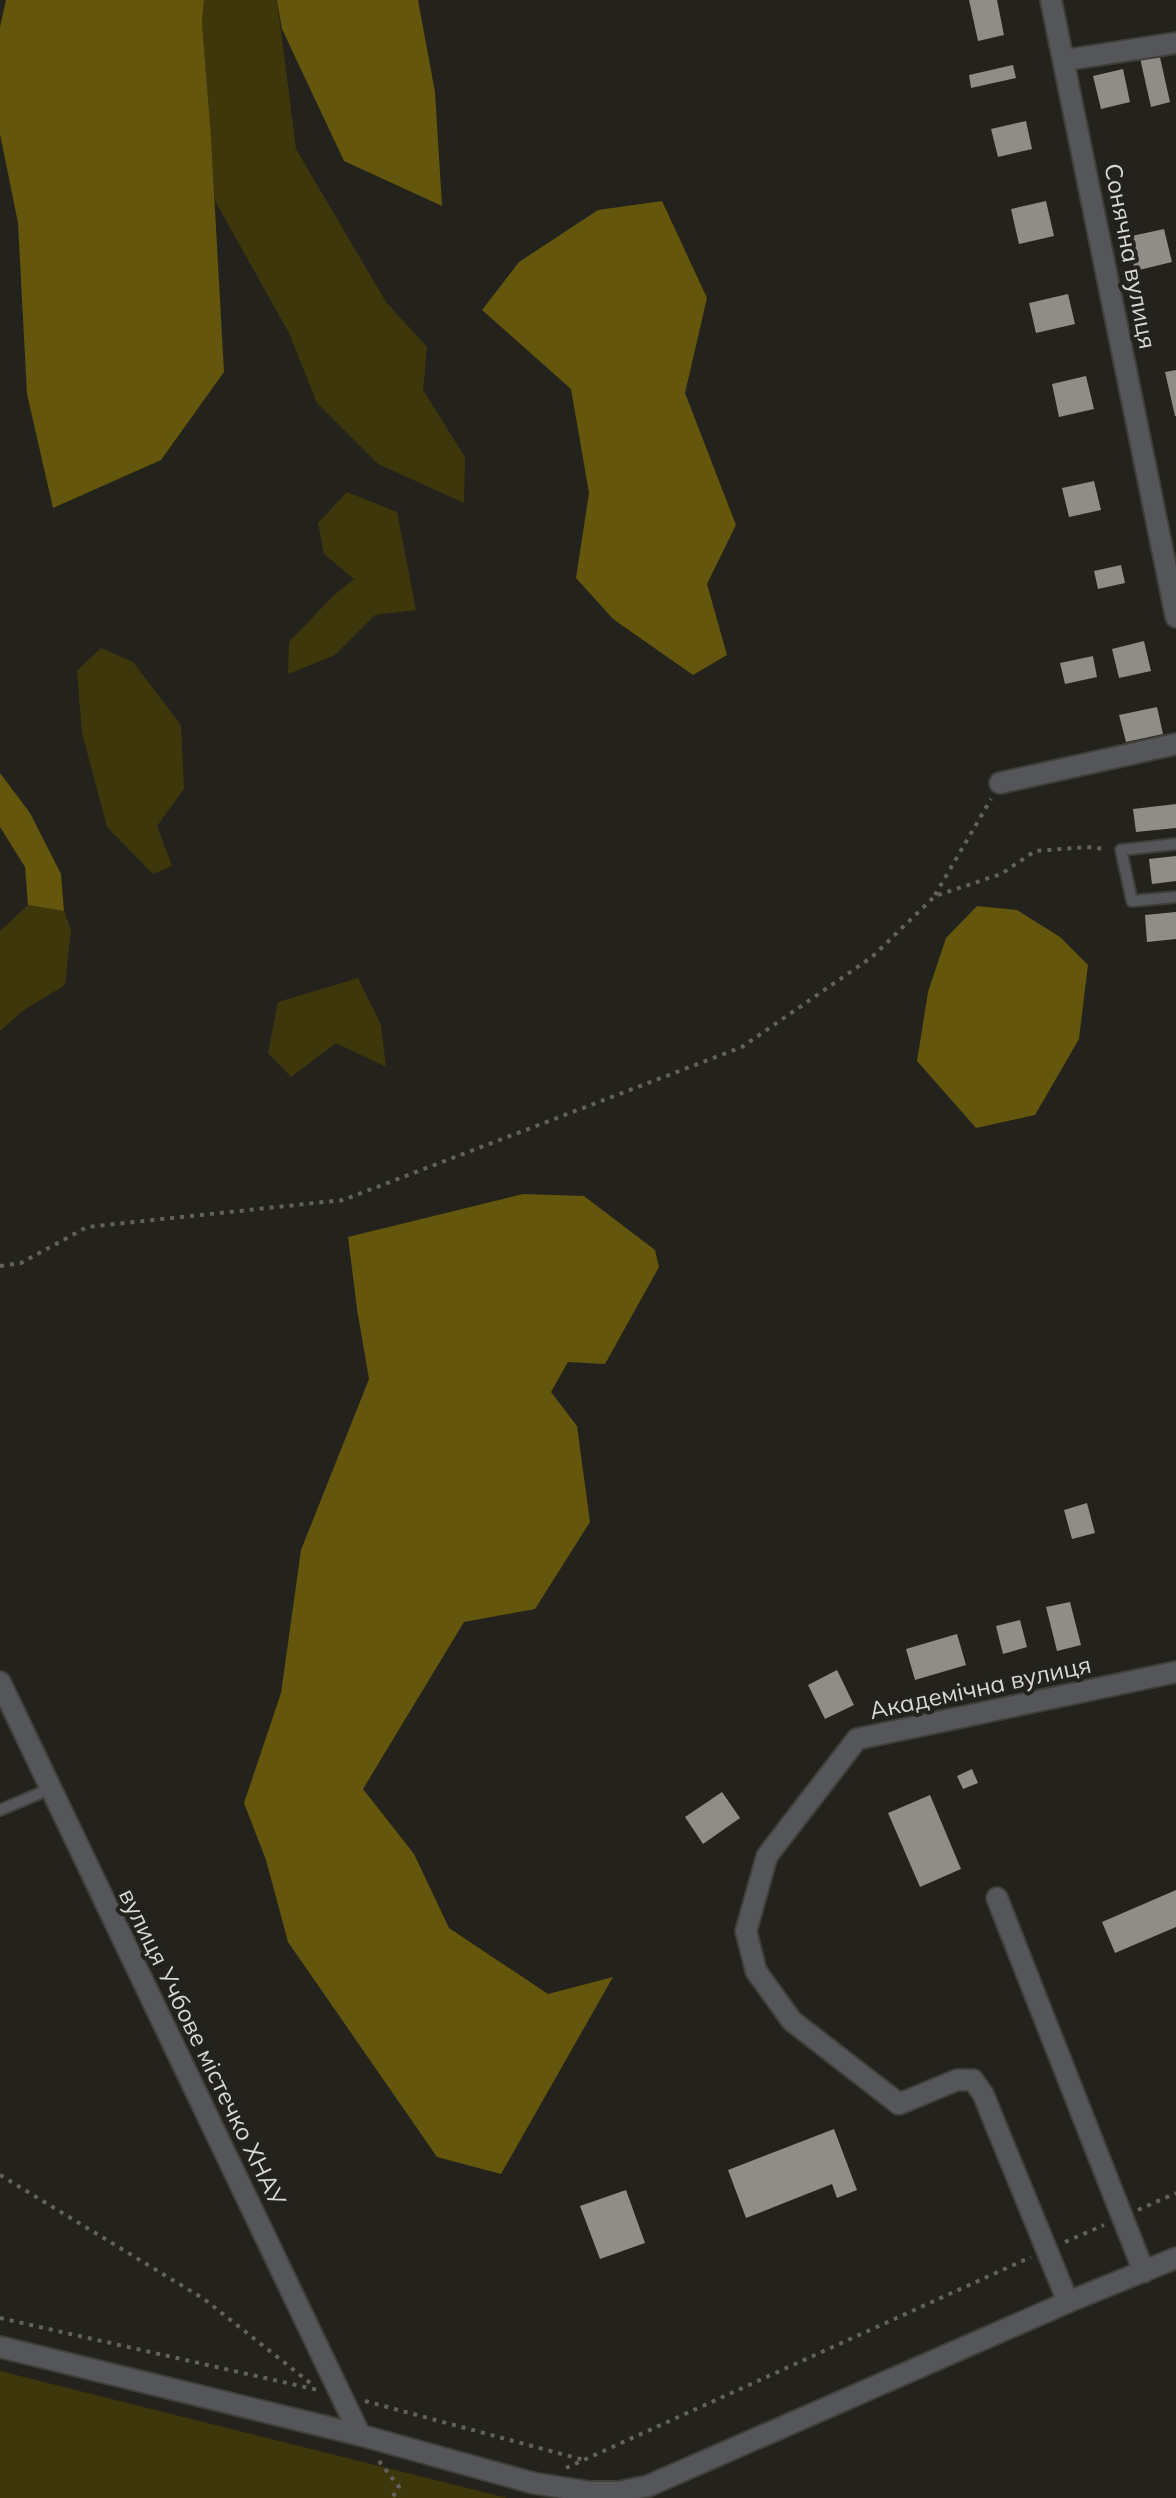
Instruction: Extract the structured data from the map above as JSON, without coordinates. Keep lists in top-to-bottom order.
{
  "streets": {
    "street": ["Сонячна вулиця", "Академічна вулиця", "вулиця Учбове містечко ХНАУ"]
  }
}
